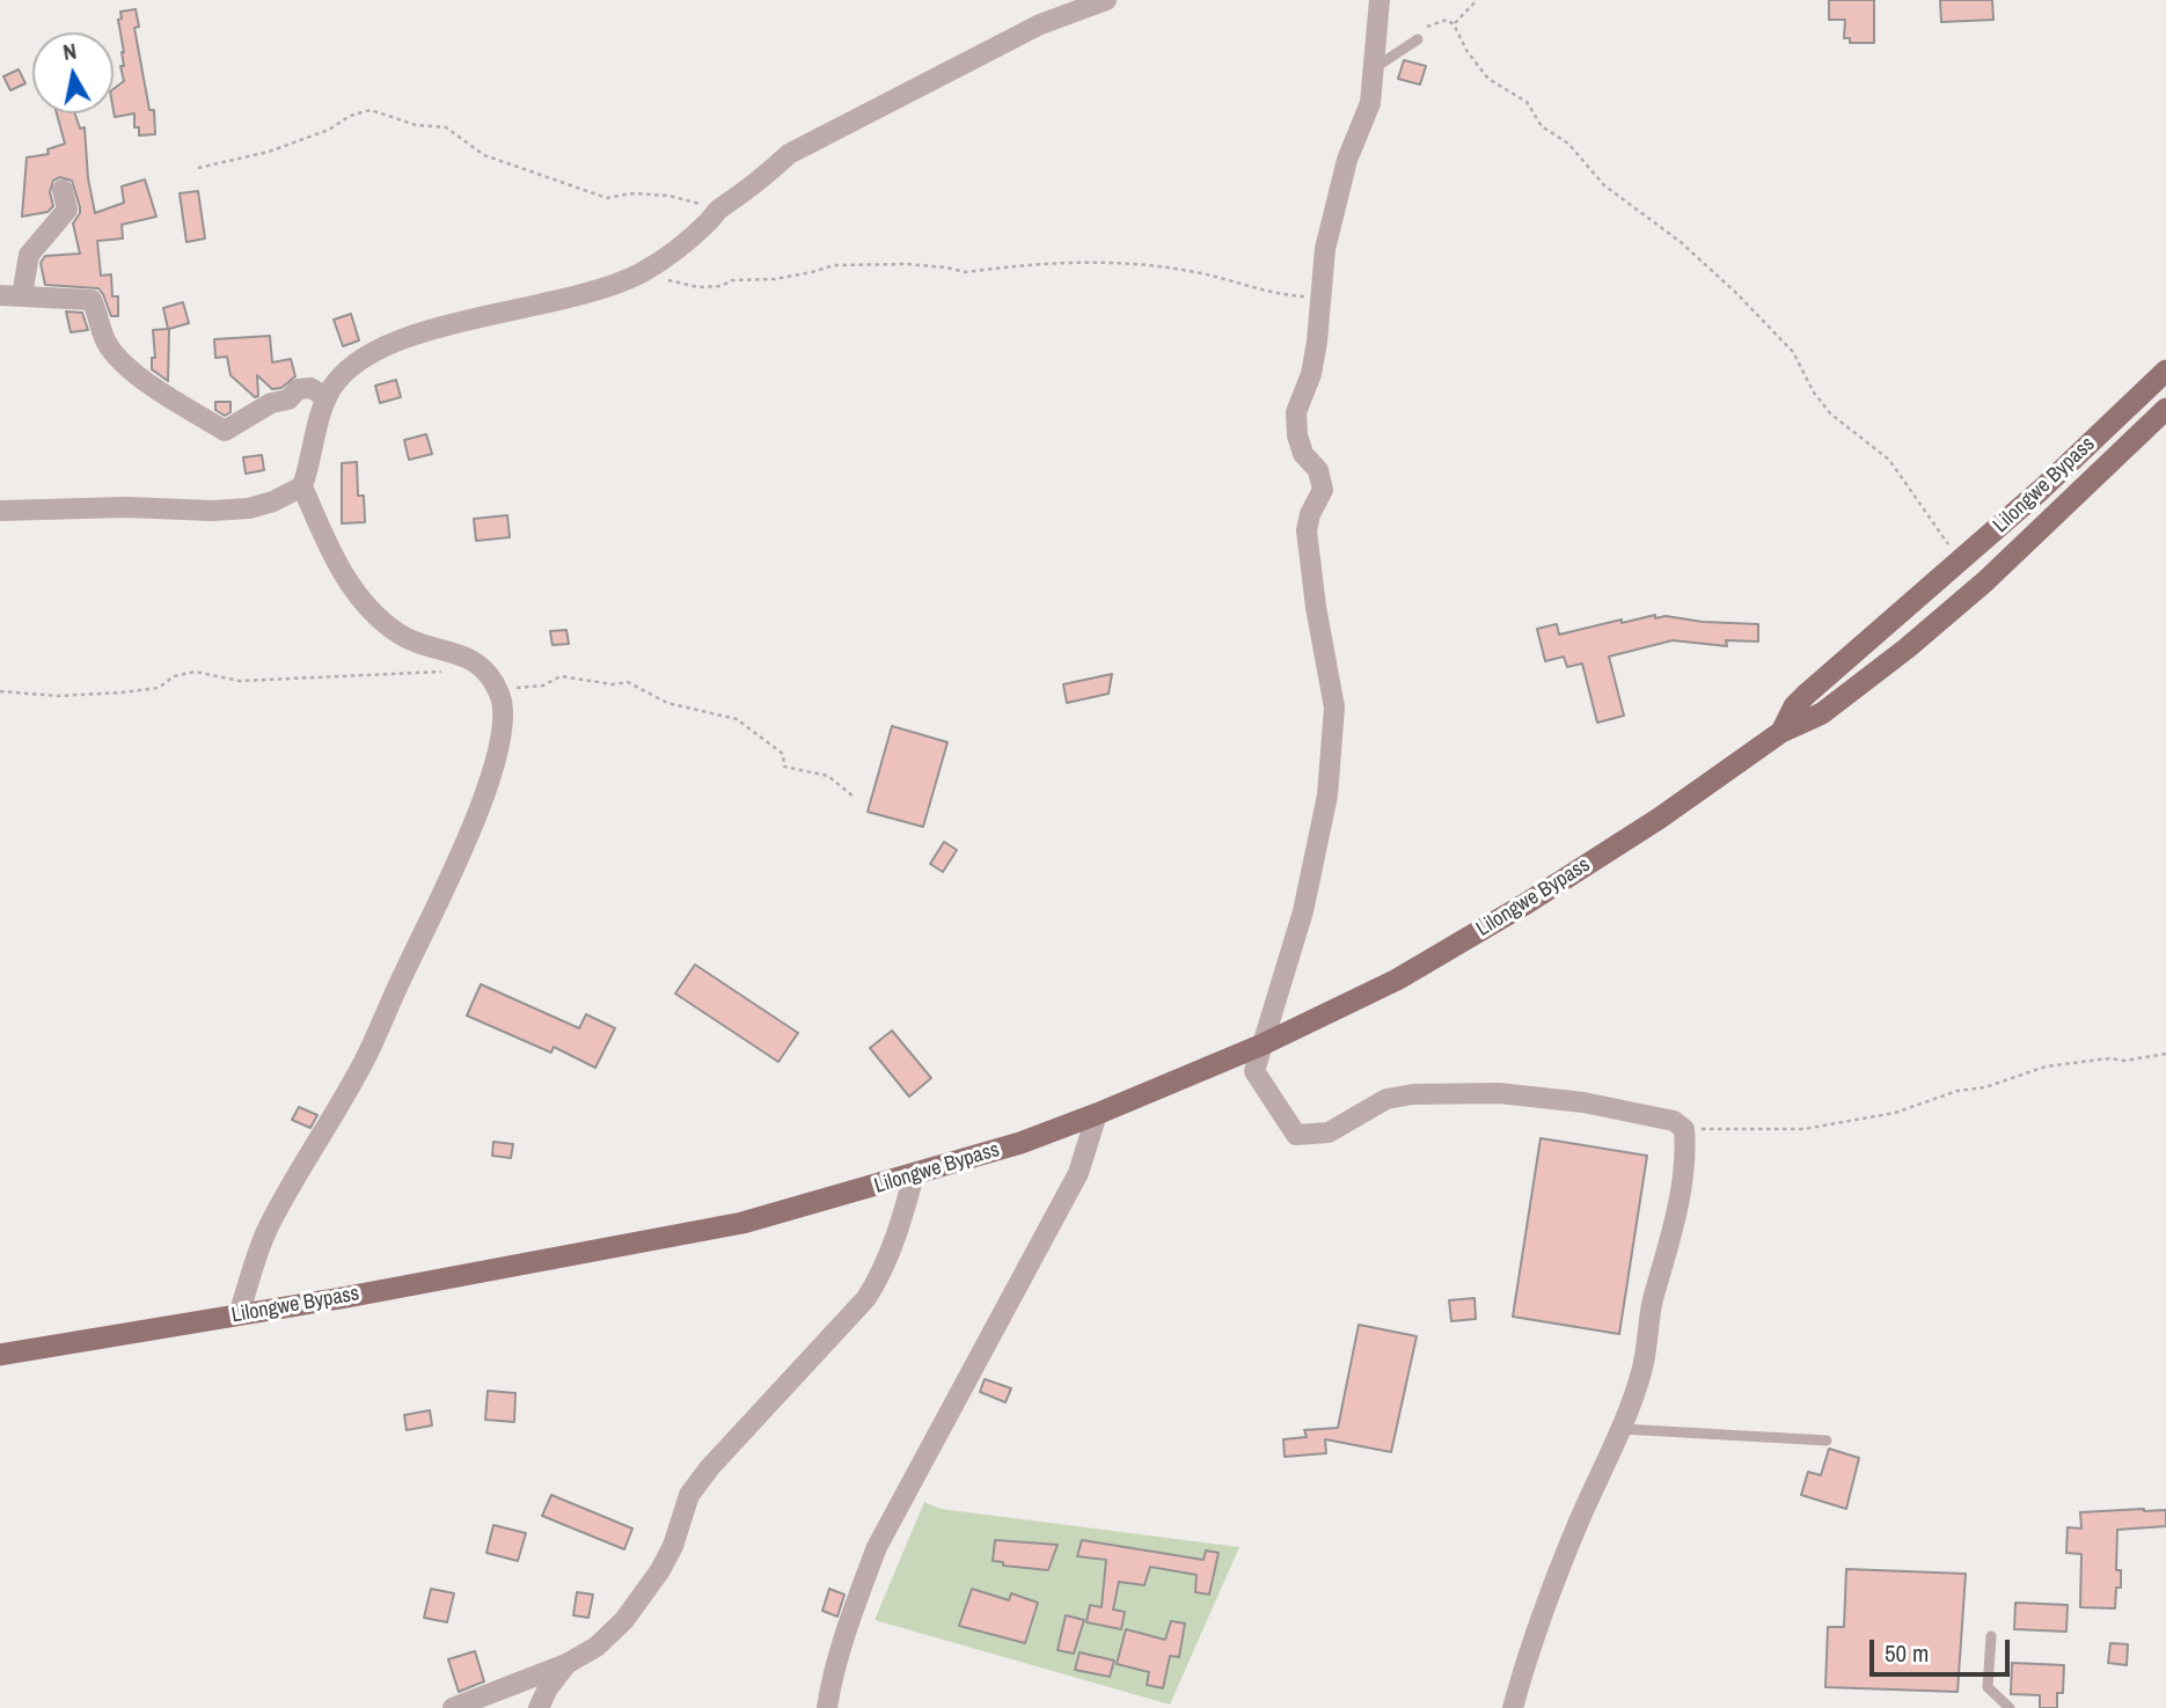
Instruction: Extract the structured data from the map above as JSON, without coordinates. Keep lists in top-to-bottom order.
{
  "streets": {
    "main road": ["Lilongwe Bypass"]
  },
  "scale_bar": "50 m",
  "north": "top"
}
